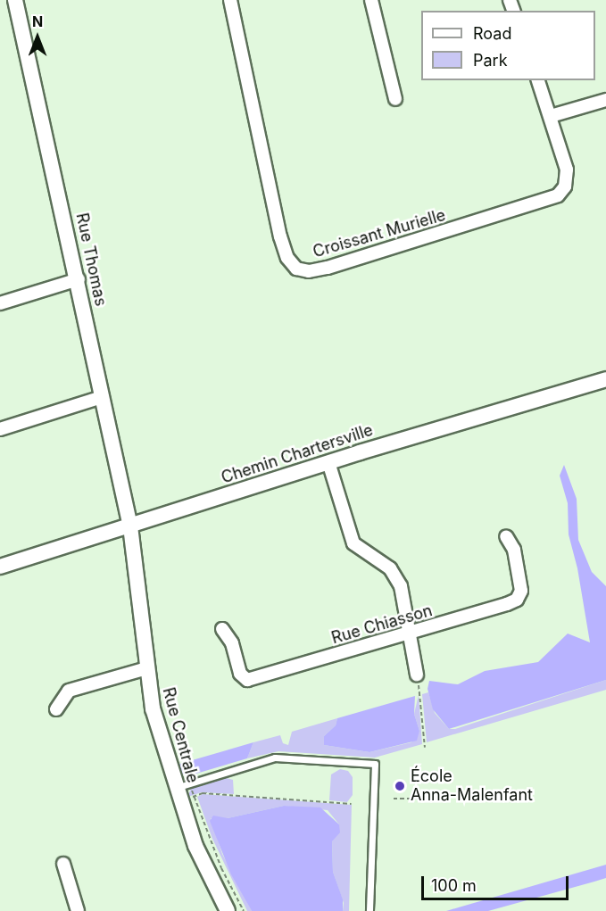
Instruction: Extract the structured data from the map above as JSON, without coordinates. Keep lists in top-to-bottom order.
{
  "streets": {
    "street": [
      "Croissant Murielle",
      "Rue Thomas",
      "Chemin Chartersville",
      "Rue Chiasson",
      "Rue Centrale"
    ]
  },
  "crossings": [
    ["Rue Thomas", "Chemin Chartersville"],
    ["Rue Thomas", "Rue Centrale"],
    ["Chemin Chartersville", "Rue Centrale"]
  ],
  "places": ["École Anna-Malenfant"],
  "legend": ["Road", "Park"],
  "scale_bar": "100 m",
  "north": "top"
}
